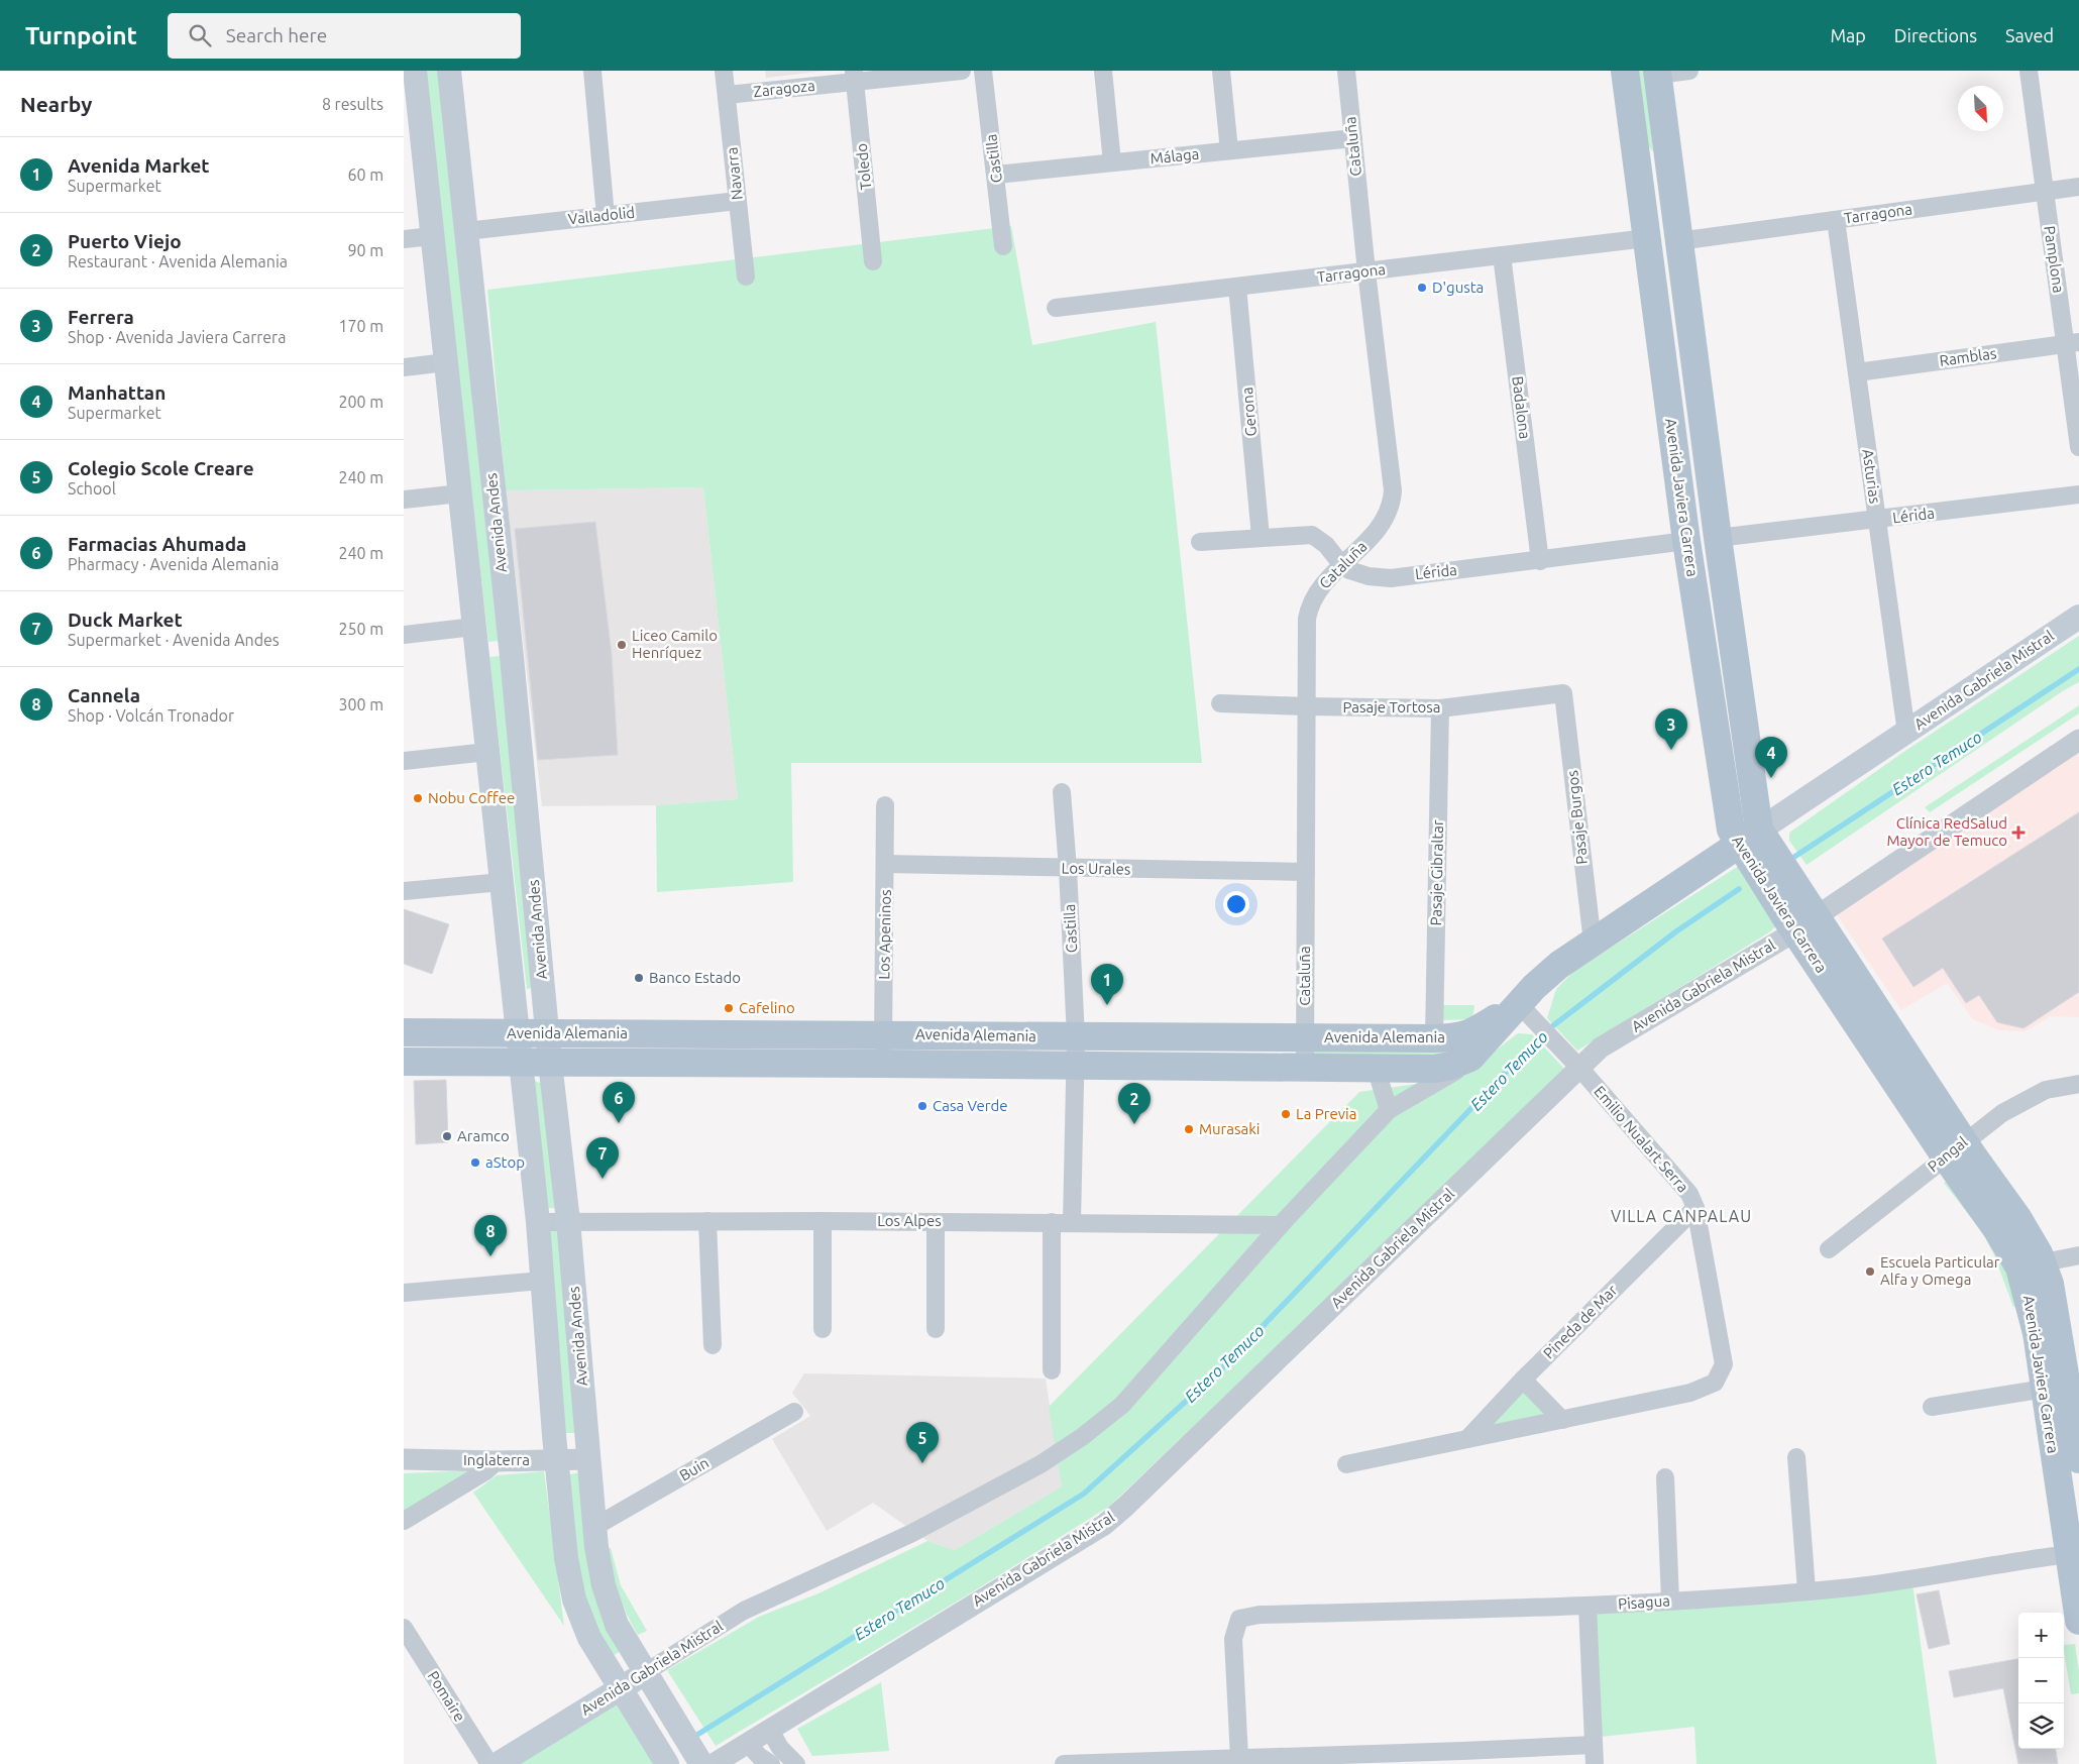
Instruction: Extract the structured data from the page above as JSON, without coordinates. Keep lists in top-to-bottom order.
{
  "streets": {
    "main road": [
      "Avenida Javiera Carrera",
      "Avenida Andes",
      "Avenida Gabriela Mistral",
      "Avenida Alemania"
    ],
    "street": [
      "Zaragoza",
      "Cataluña",
      "Málaga",
      "Castilla",
      "Toledo",
      "Navarra",
      "Tarragona",
      "Valladolid",
      "Pamplona",
      "Ramblas",
      "Badalona",
      "Gerona",
      "Asturias",
      "Lérida",
      "Pasaje Tortosa",
      "Pasaje Burgos",
      "Los Urales",
      "Pasaje Gibraltar",
      "Los Apeninos",
      "Emilio Nualart Serra",
      "Pangal",
      "Los Alpes",
      "Pineda de Mar",
      "Inglaterra",
      "Buin",
      "Pisagua",
      "Pomaire"
    ]
  },
  "crossings": [
    ["Zaragoza", "Toledo"],
    ["Zaragoza", "Navarra"],
    ["Cataluña", "Málaga"],
    ["Cataluña", "Tarragona"],
    ["Cataluña", "Lérida"],
    ["Cataluña", "Pasaje Tortosa"],
    ["Cataluña", "Los Urales"],
    ["Cataluña", "Avenida Alemania"],
    ["Málaga", "Castilla"],
    ["Castilla", "Los Urales"],
    ["Castilla", "Avenida Alemania"],
    ["Castilla", "Los Alpes"],
    ["Navarra", "Valladolid"],
    ["Tarragona", "Pamplona"],
    ["Tarragona", "Badalona"],
    ["Tarragona", "Gerona"],
    ["Tarragona", "Asturias"],
    ["Tarragona", "Avenida Javiera Carrera"],
    ["Valladolid", "Avenida Andes"],
    ["Pamplona", "Ramblas"],
    ["Ramblas", "Asturias"],
    ["Badalona", "Lérida"],
    ["Gerona", "Lérida"],
    ["Asturias", "Lérida"],
    ["Asturias", "Avenida Gabriela Mistral"],
    ["Avenida Javiera Carrera", "Lérida"],
    ["Avenida Javiera Carrera", "Avenida Gabriela Mistral"],
    ["Avenida Javiera Carrera", "Pangal"],
    ["Avenida Javiera Carrera", "Pisagua"],
    ["Avenida Andes", "Avenida Gabriela Mistral"],
    ["Avenida Andes", "Avenida Alemania"],
    ["Avenida Andes", "Los Alpes"],
    ["Avenida Andes", "Inglaterra"],
    ["Avenida Andes", "Buin"],
    ["Avenida Gabriela Mistral", "Pasaje Burgos"],
    ["Avenida Gabriela Mistral", "Avenida Alemania"],
    ["Avenida Gabriela Mistral", "Emilio Nualart Serra"],
    ["Avenida Gabriela Mistral", "Los Alpes"],
    ["Pasaje Tortosa", "Pasaje Burgos"],
    ["Pasaje Tortosa", "Pasaje Gibraltar"],
    ["Los Urales", "Los Apeninos"],
    ["Pasaje Gibraltar", "Avenida Alemania"],
    ["Los Apeninos", "Avenida Alemania"],
    ["Avenida Alemania", "Emilio Nualart Serra"],
    ["Emilio Nualart Serra", "Pineda de Mar"]
  ],
  "districts": ["VILLA CANPALAU"],
  "water": ["Estero Temuco"],
  "places": {
    "other": [
      "D'gusta",
      "Liceo Camilo Henríquez",
      "Nobu Coffee",
      "Banco Estado",
      "Cafelino",
      "Casa Verde",
      "La Previa",
      "Murasaki",
      "Aramco",
      "aStop",
      "Escuela Particular Alfa y Omega"
    ],
    "health": ["Clínica RedSalud Mayor de Temuco"]
  },
  "north": "bottom right",
  "page": {
    "header": "Turnpoint",
    "search": "Search here",
    "nav": ["Map", "Directions", "Saved"],
    "heading": ["Nearby", "8 results"],
    "list": [
      {
        "mark": "1",
        "name": "Avenida Market",
        "note": "Supermarket",
        "value": "60 m"
      },
      {
        "mark": "2",
        "name": "Puerto Viejo",
        "note": "Restaurant · Avenida Alemania",
        "value": "90 m"
      },
      {
        "mark": "3",
        "name": "Ferrera",
        "note": "Shop · Avenida Javiera Carrera",
        "value": "170 m"
      },
      {
        "mark": "4",
        "name": "Manhattan",
        "note": "Supermarket",
        "value": "200 m"
      },
      {
        "mark": "5",
        "name": "Colegio Scole Creare",
        "note": "School",
        "value": "240 m"
      },
      {
        "mark": "6",
        "name": "Farmacias Ahumada",
        "note": "Pharmacy · Avenida Alemania",
        "value": "240 m"
      },
      {
        "mark": "7",
        "name": "Duck Market",
        "note": "Supermarket · Avenida Andes",
        "value": "250 m"
      },
      {
        "mark": "8",
        "name": "Cannela",
        "note": "Shop · Volcán Tronador",
        "value": "300 m"
      }
    ],
    "pins": [
      "3",
      "4",
      "1",
      "6",
      "2",
      "7",
      "8",
      "5"
    ],
    "map_buttons": ["+", "−"]
  }
}
